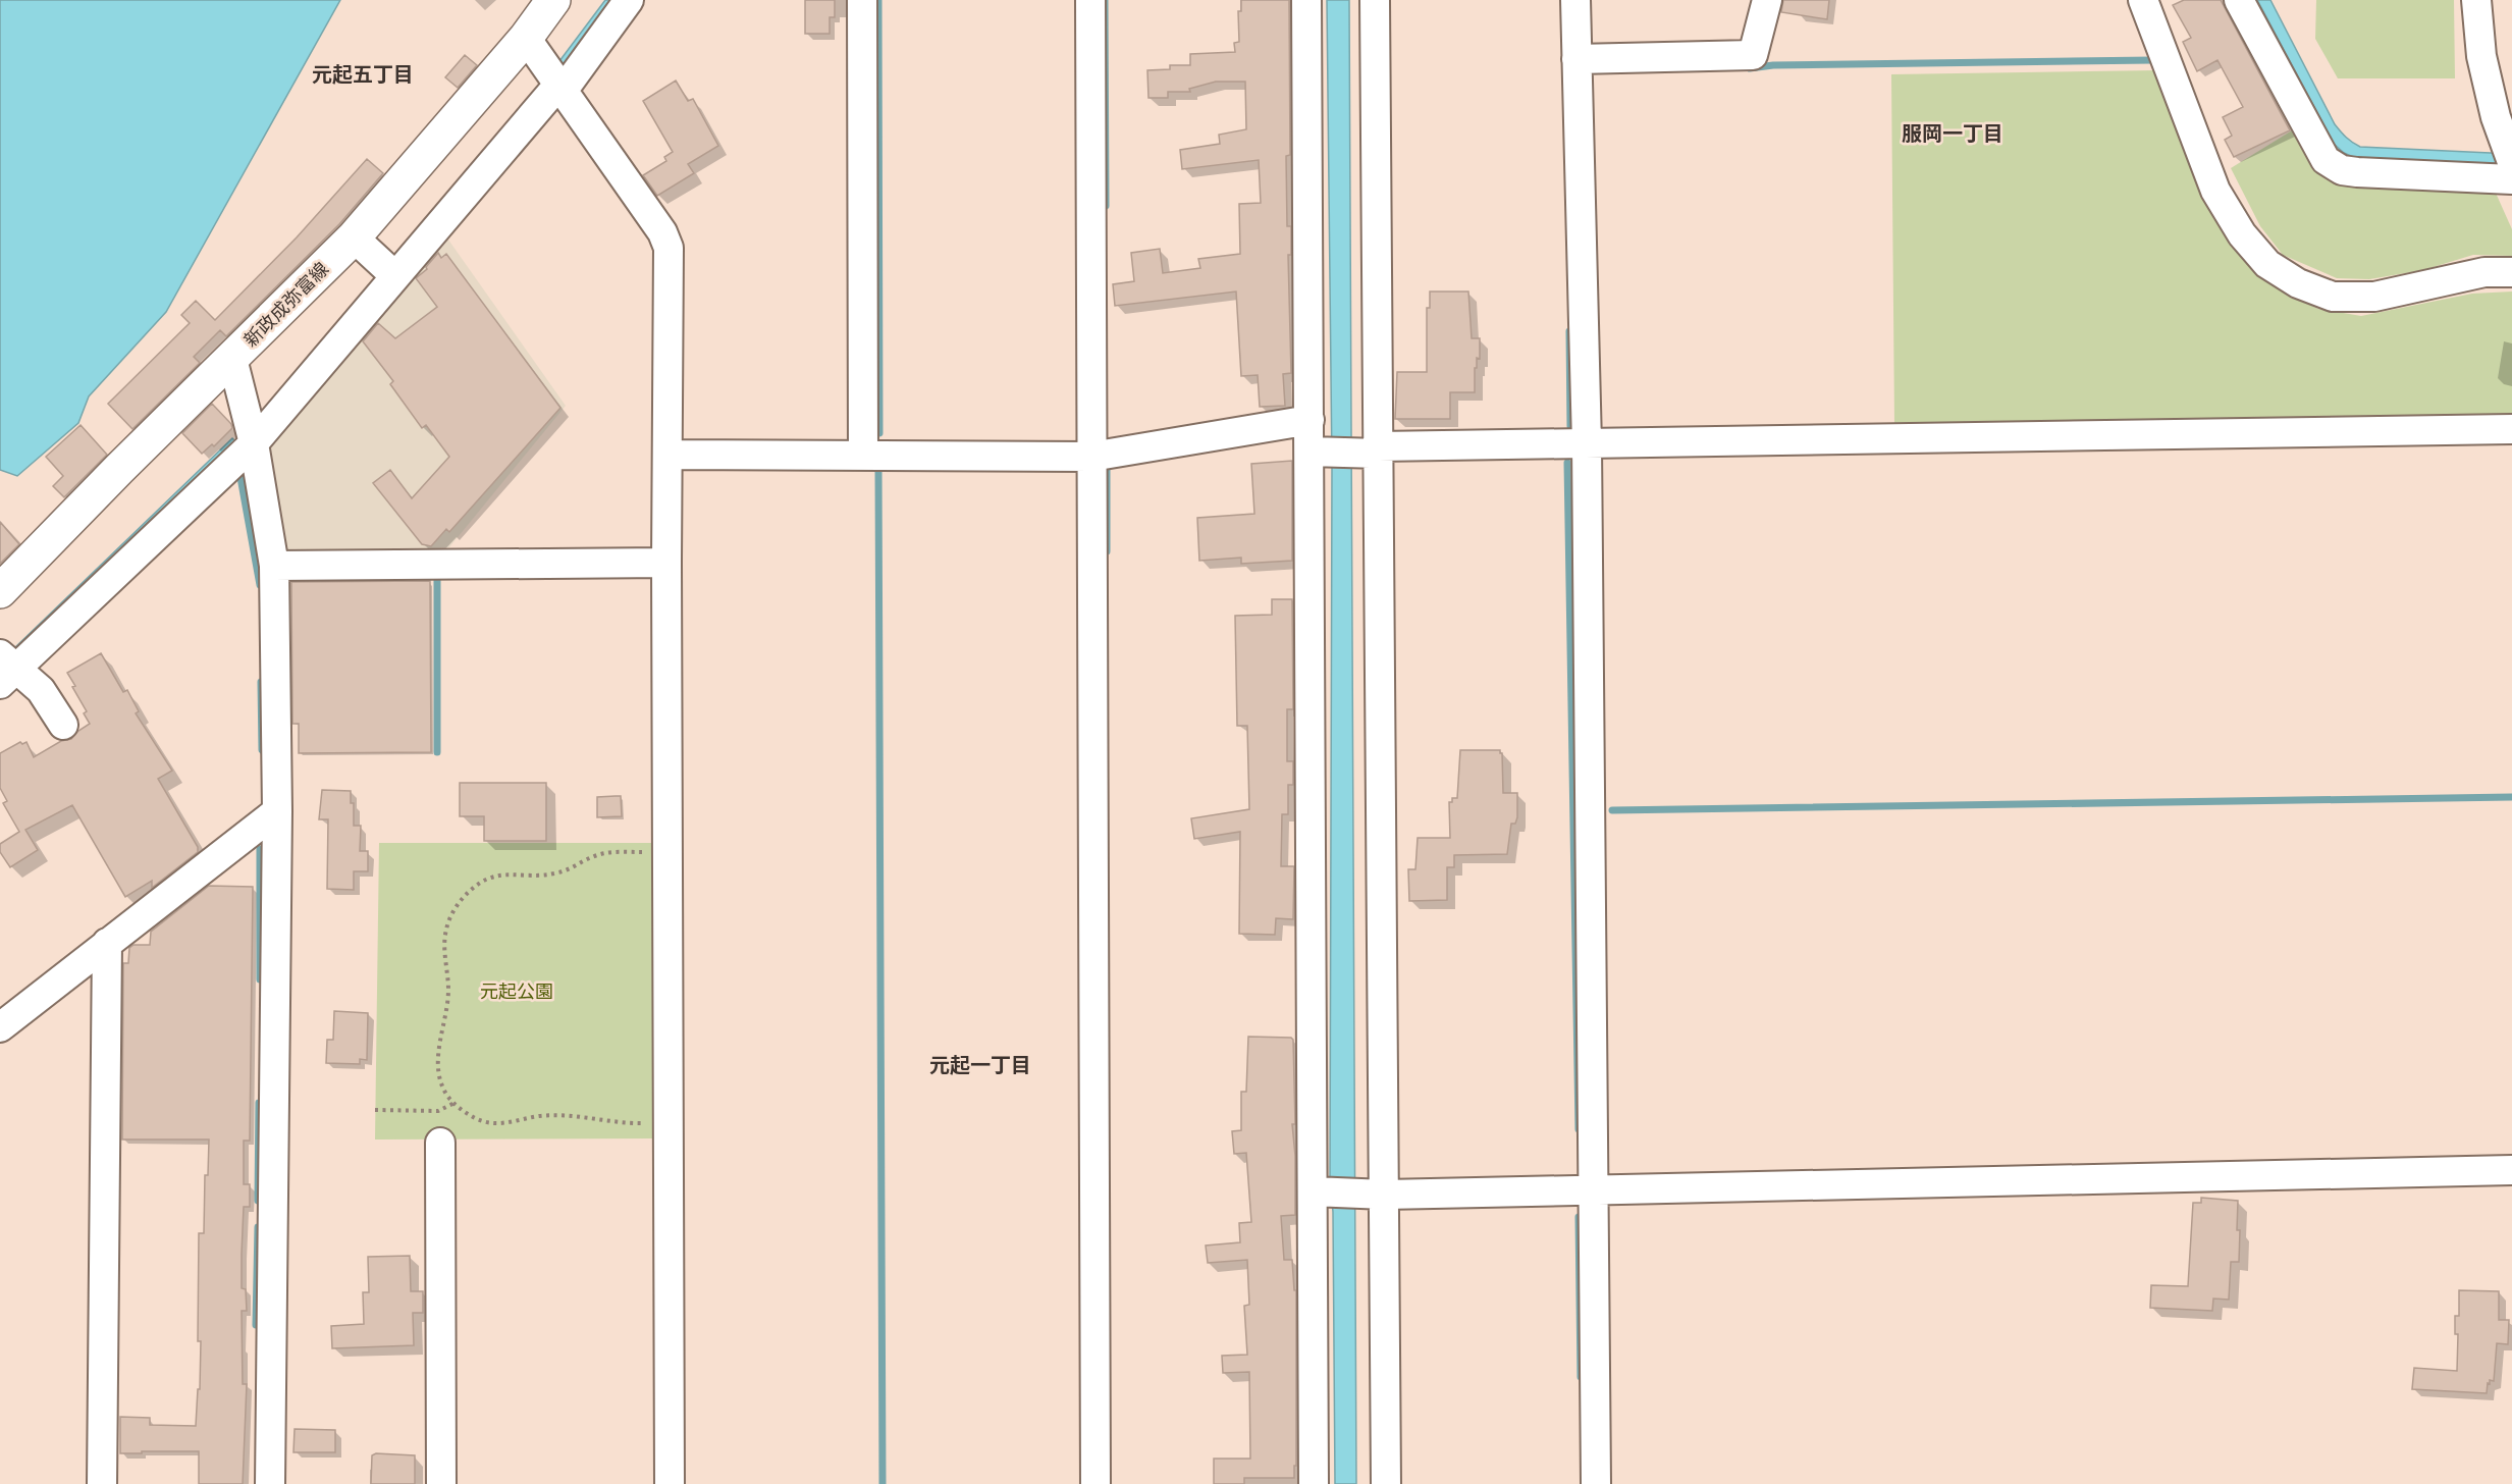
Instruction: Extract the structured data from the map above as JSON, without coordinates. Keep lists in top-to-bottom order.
{
  "streets": {
    "main road": ["新政成弥富線"]
  },
  "districts": ["元起五丁目", "服岡一丁目", "元起一丁目"],
  "parks": ["元起公園"]
}
